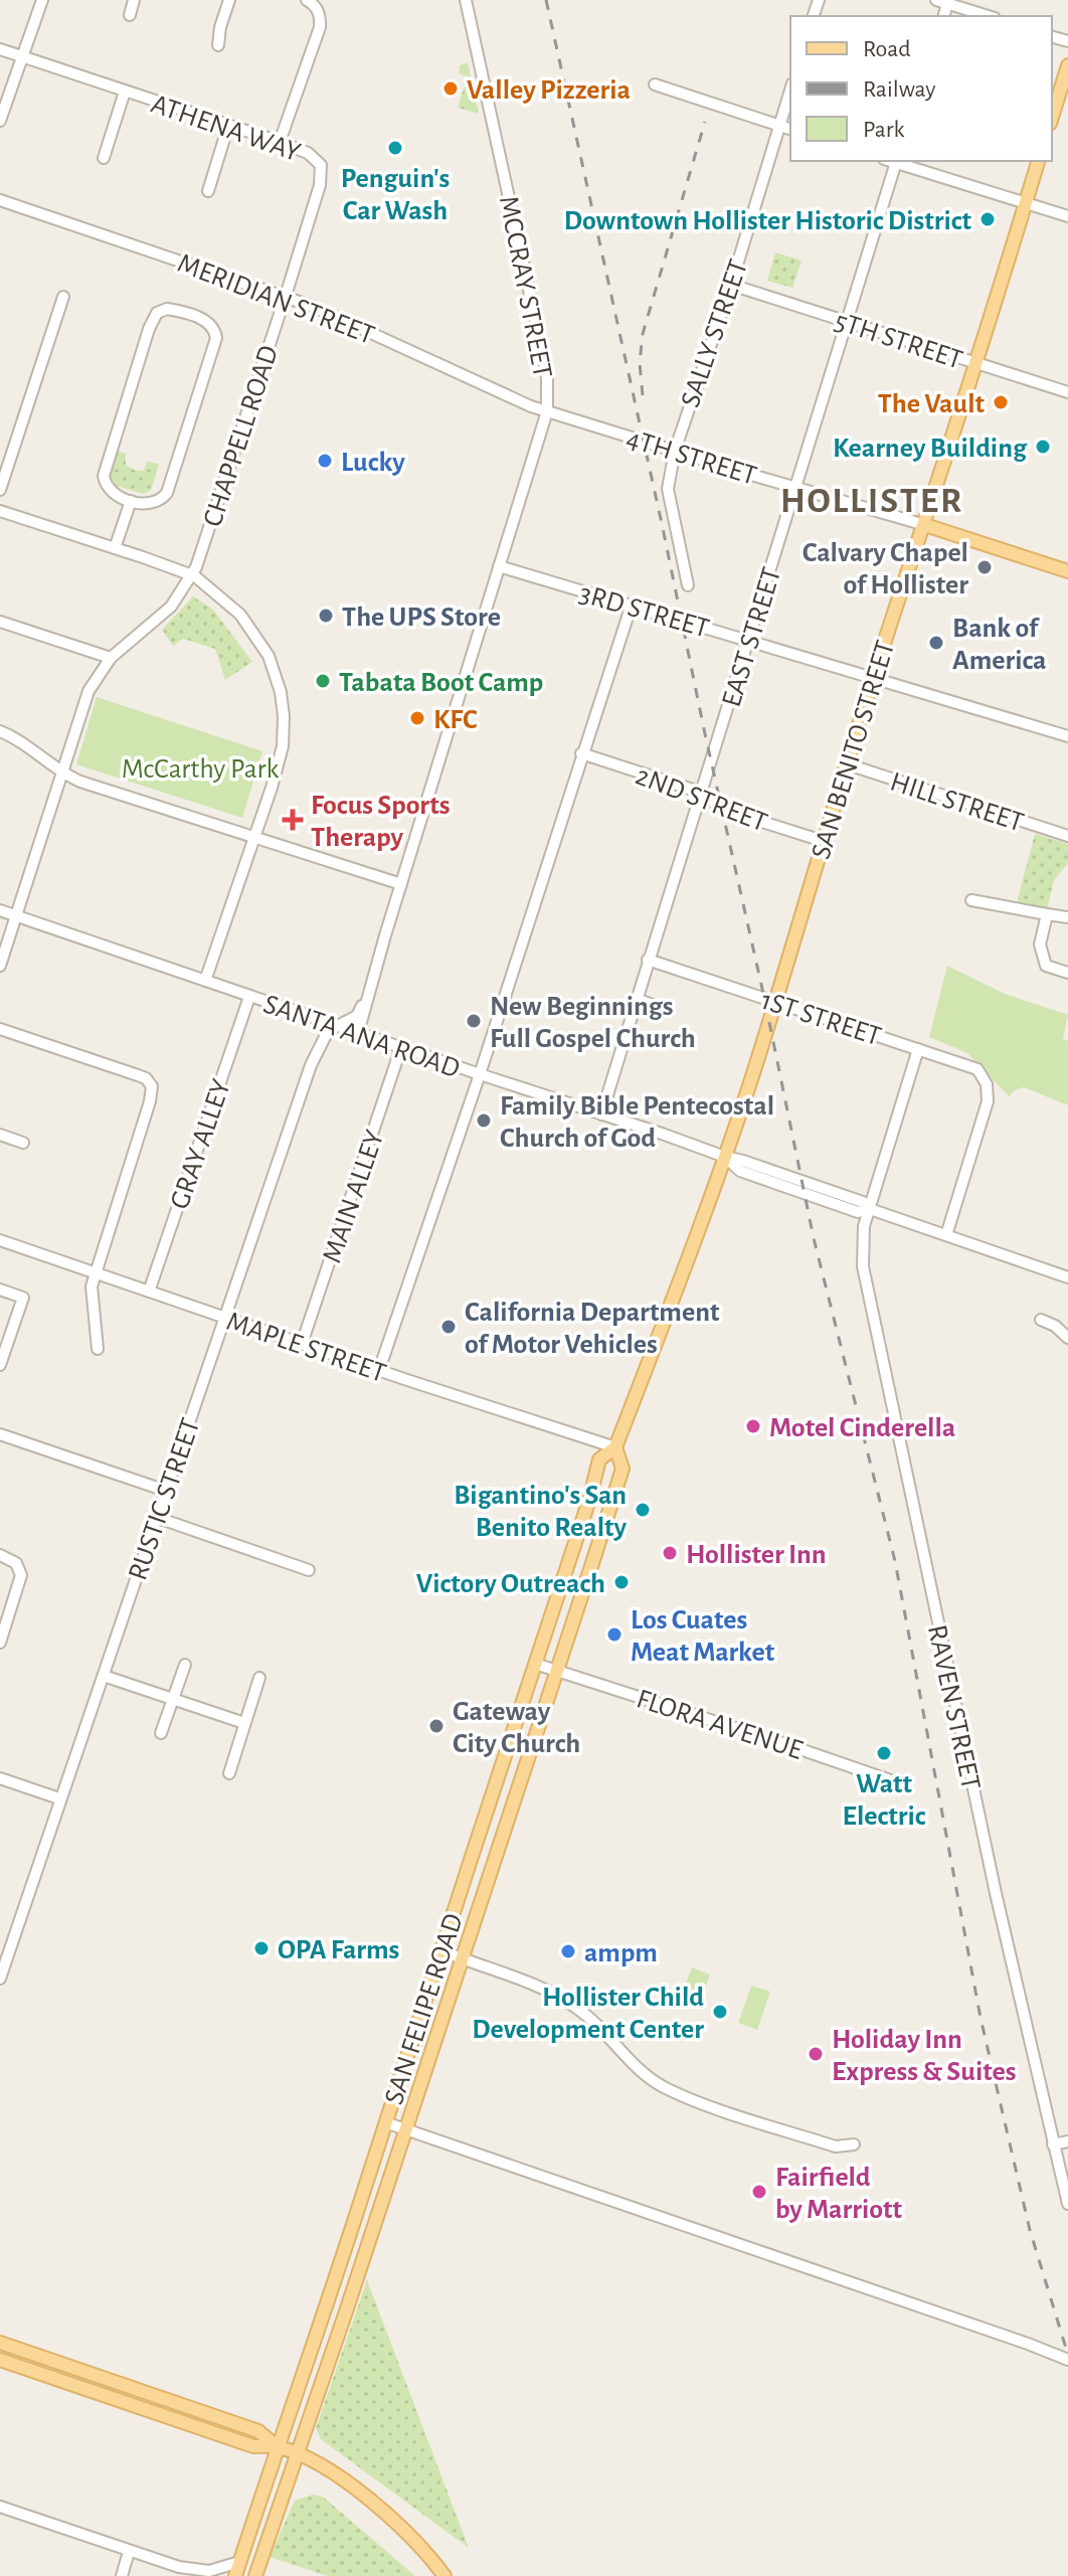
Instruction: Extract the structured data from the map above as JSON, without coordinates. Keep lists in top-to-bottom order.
{
  "streets": {
    "main road": ["4TH STREET", "SAN BENITO STREET", "SAN FELIPE ROAD"],
    "street": [
      "ATHENA WAY",
      "MCCRAY STREET",
      "MERIDIAN STREET",
      "SALLY STREET",
      "5TH STREET",
      "CHAPPELL ROAD",
      "3RD STREET",
      "EAST STREET",
      "2ND STREET",
      "HILL STREET",
      "1ST STREET",
      "SANTA ANA ROAD",
      "GRAY ALLEY",
      "MAIN ALLEY",
      "MAPLE STREET",
      "RUSTIC STREET",
      "RAVEN STREET",
      "FLORA AVENUE"
    ]
  },
  "crossings": [
    ["ATHENA WAY", "MERIDIAN STREET"],
    ["ATHENA WAY", "CHAPPELL ROAD"],
    ["MCCRAY STREET", "MERIDIAN STREET"],
    ["MCCRAY STREET", "4TH STREET"],
    ["MCCRAY STREET", "3RD STREET"],
    ["MCCRAY STREET", "SANTA ANA ROAD"],
    ["MCCRAY STREET", "RUSTIC STREET"],
    ["MERIDIAN STREET", "CHAPPELL ROAD"],
    ["MERIDIAN STREET", "4TH STREET"],
    ["SALLY STREET", "5TH STREET"],
    ["SALLY STREET", "4TH STREET"],
    ["5TH STREET", "EAST STREET"],
    ["5TH STREET", "SAN BENITO STREET"],
    ["CHAPPELL ROAD", "SANTA ANA ROAD"],
    ["4TH STREET", "EAST STREET"],
    ["4TH STREET", "SAN BENITO STREET"],
    ["3RD STREET", "EAST STREET"],
    ["3RD STREET", "SAN BENITO STREET"],
    ["EAST STREET", "2ND STREET"],
    ["EAST STREET", "1ST STREET"],
    ["EAST STREET", "SANTA ANA ROAD"],
    ["SAN BENITO STREET", "2ND STREET"],
    ["SAN BENITO STREET", "HILL STREET"],
    ["SAN BENITO STREET", "1ST STREET"],
    ["SAN BENITO STREET", "SANTA ANA ROAD"],
    ["SAN BENITO STREET", "SAN FELIPE ROAD"],
    ["1ST STREET", "SANTA ANA ROAD"],
    ["1ST STREET", "RAVEN STREET"],
    ["SANTA ANA ROAD", "GRAY ALLEY"],
    ["SANTA ANA ROAD", "MAIN ALLEY"],
    ["SANTA ANA ROAD", "RUSTIC STREET"],
    ["SANTA ANA ROAD", "RAVEN STREET"],
    ["SANTA ANA ROAD", "SAN FELIPE ROAD"],
    ["GRAY ALLEY", "MAPLE STREET"],
    ["MAIN ALLEY", "MAPLE STREET"],
    ["MAPLE STREET", "RUSTIC STREET"],
    ["MAPLE STREET", "SAN FELIPE ROAD"],
    ["FLORA AVENUE", "SAN FELIPE ROAD"]
  ],
  "districts": ["HOLLISTER"],
  "parks": ["McCarthy Park"],
  "places": {
    "other": [
      "Valley Pizzeria",
      "Penguin's Car Wash",
      "Downtown Hollister Historic District",
      "The Vault",
      "Kearney Building",
      "Lucky",
      "Calvary Chapel of Hollister",
      "The UPS Store",
      "Bank of America",
      "Tabata Boot Camp",
      "KFC",
      "New Beginnings Full Gospel Church",
      "Family Bible Pentecostal Church of God",
      "California Department of Motor Vehicles",
      "Motel Cinderella",
      "Bigantino's San Benito Realty",
      "Hollister Inn",
      "Victory Outreach",
      "Los Cuates Meat Market",
      "Gateway City Church",
      "Watt Electric",
      "OPA Farms",
      "ampm",
      "Hollister Child Development Center",
      "Holiday Inn Express & Suites",
      "Fairfield by Marriott"
    ],
    "health": ["Focus Sports Therapy"]
  },
  "legend": ["Road", "Railway", "Park"]
}
